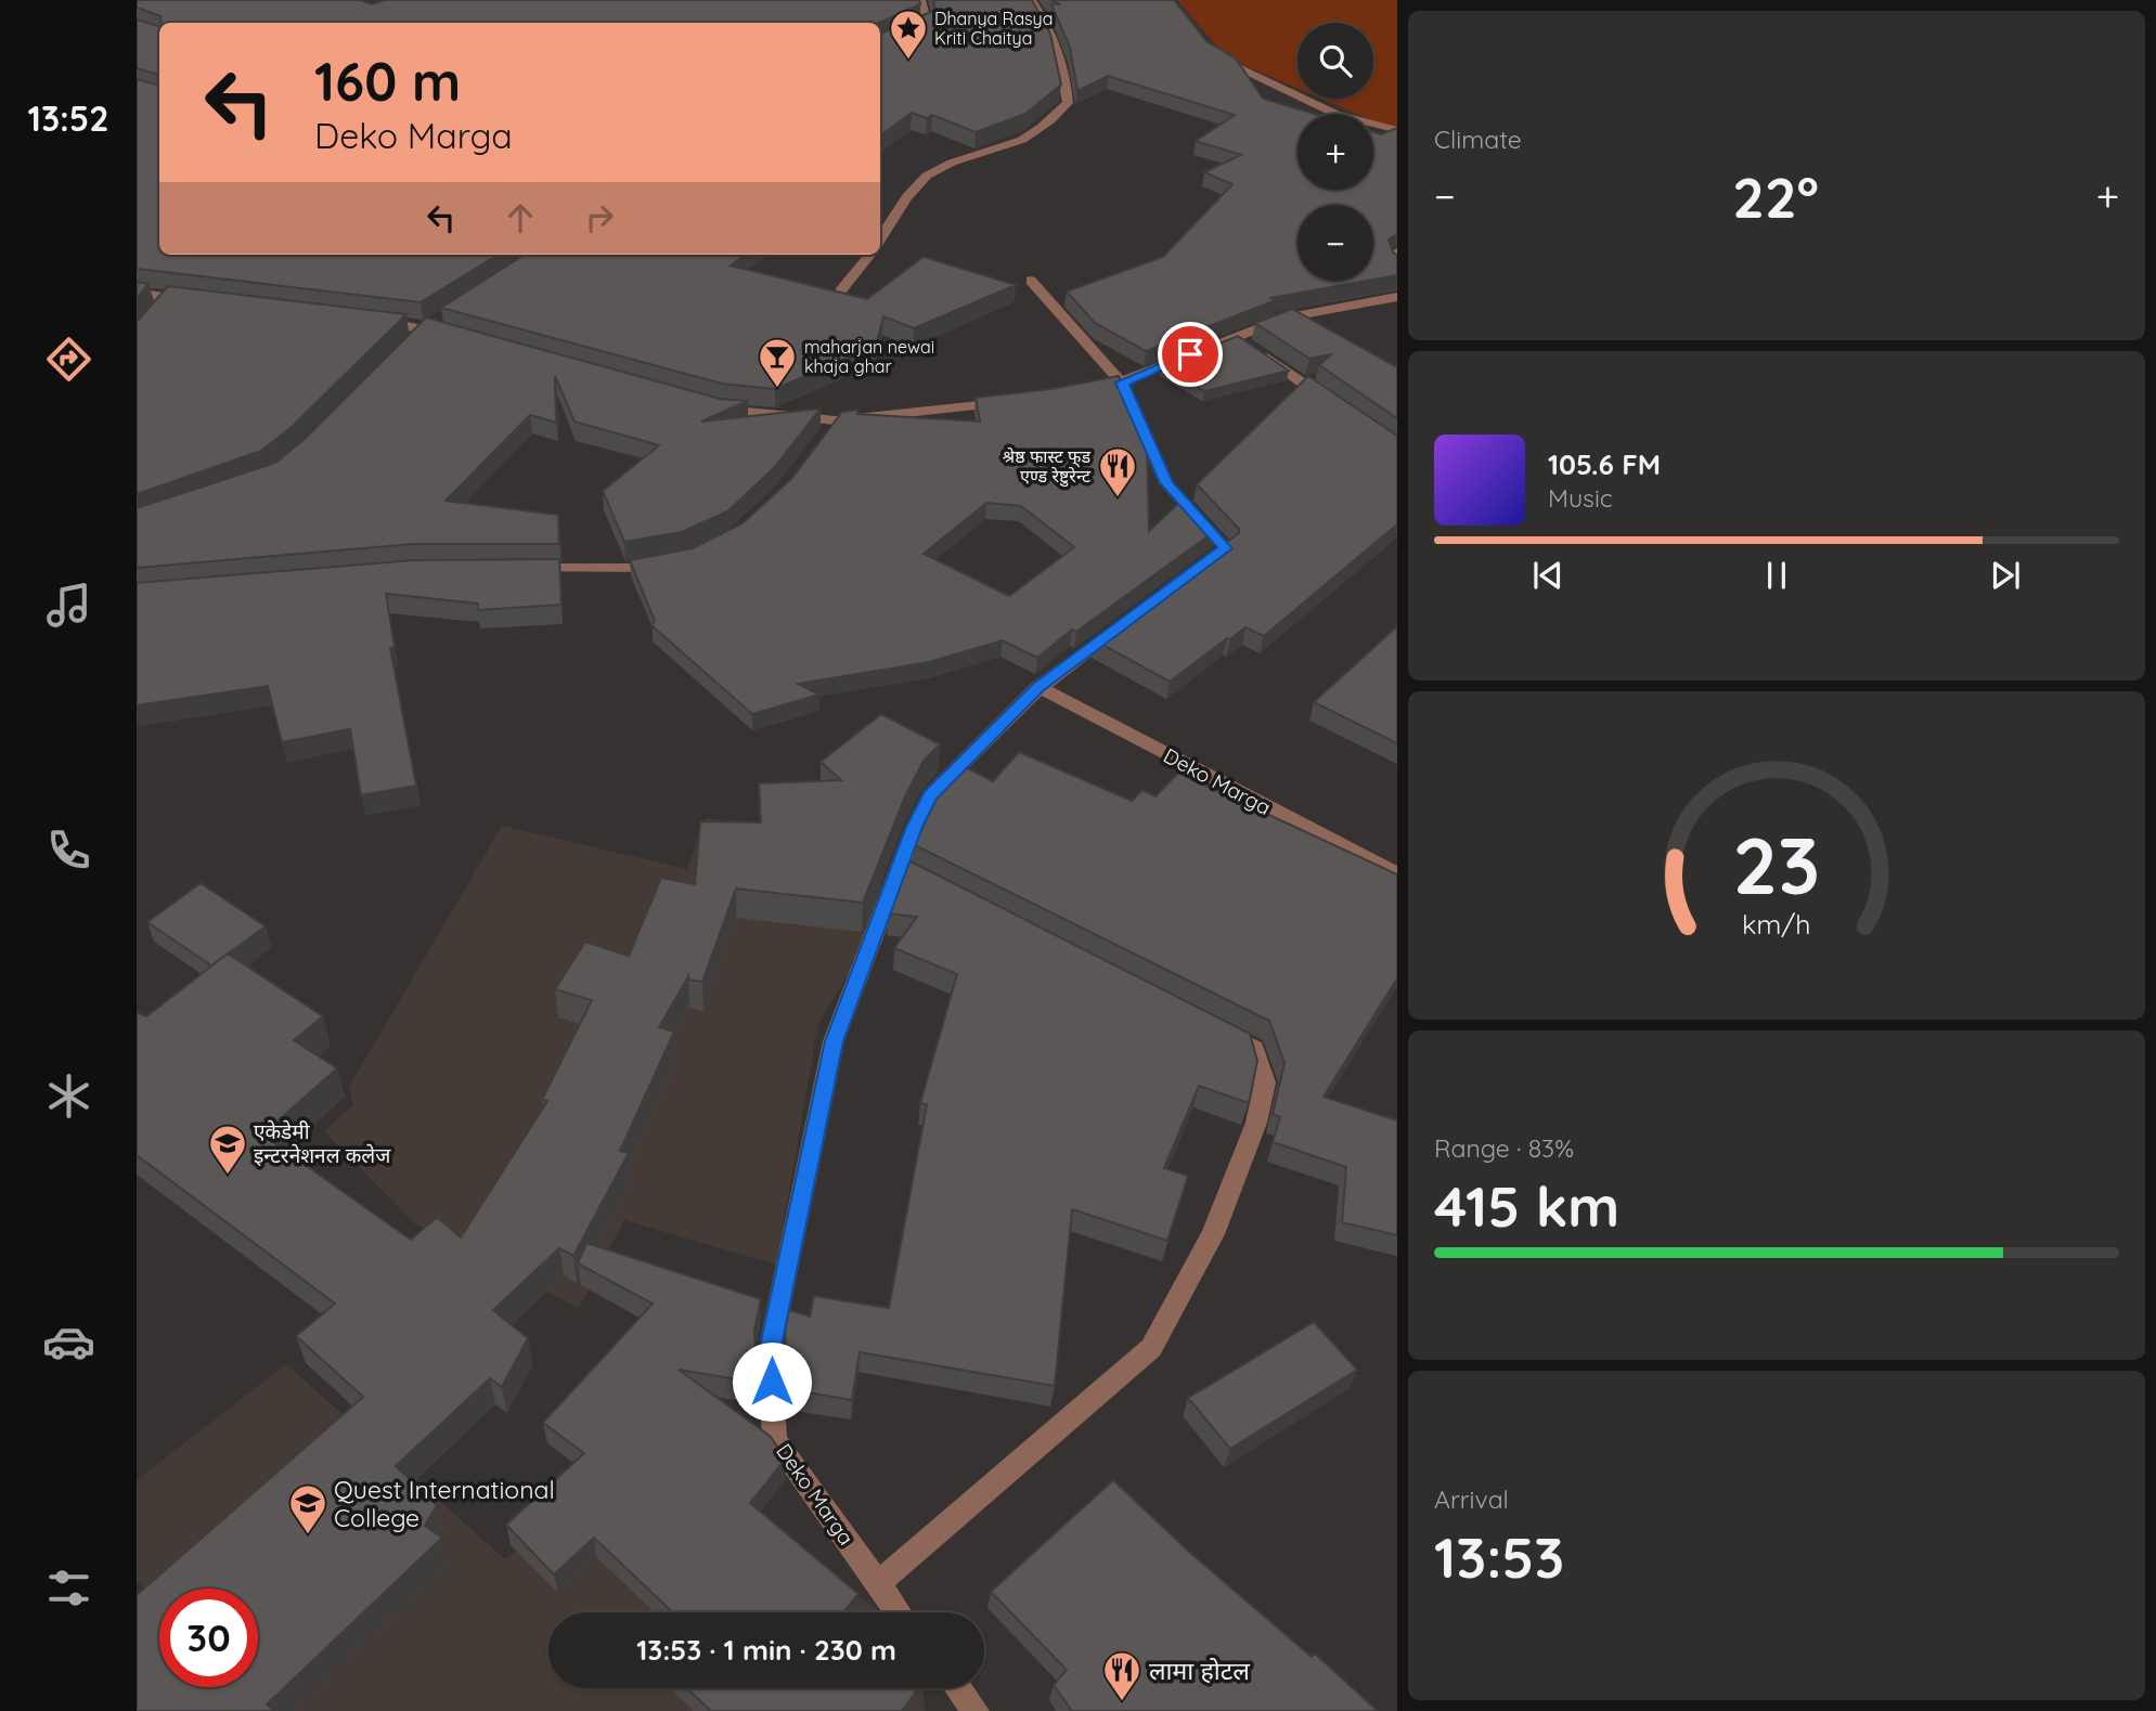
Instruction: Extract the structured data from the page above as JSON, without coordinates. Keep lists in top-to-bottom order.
{
  "streets": {
    "street": ["Deko Marga"]
  },
  "places": {
    "place": ["Dhanya Rasya Kriti Chaitya"],
    "bar": ["maharjan newai khaja ghar"],
    "restaurant": ["श्रेष्ठ फास्ट फूड एण्ड रेष्टुरेन्ट", "लामा होटल"],
    "school or university": ["एकेडेमी इन्टरनेशनल कलेज", "Quest International College"]
  },
  "page": {
    "tabs": "13:52",
    "tile": [
      "Climate",
      ["Range · 83%", "415 km"],
      ["Arrival", "13:53"]
    ],
    "map_buttons": ["+", "−"],
    "turn": ["160 m", "Deko Marga"],
    "heat": ["−", "22°", "+"],
    "song": ["105.6 FM", "Music"],
    "limit": "30",
    "trip": "13:53 · 1 min · 230 m",
    "gauge": ["23", "km/h"]
  }
}
